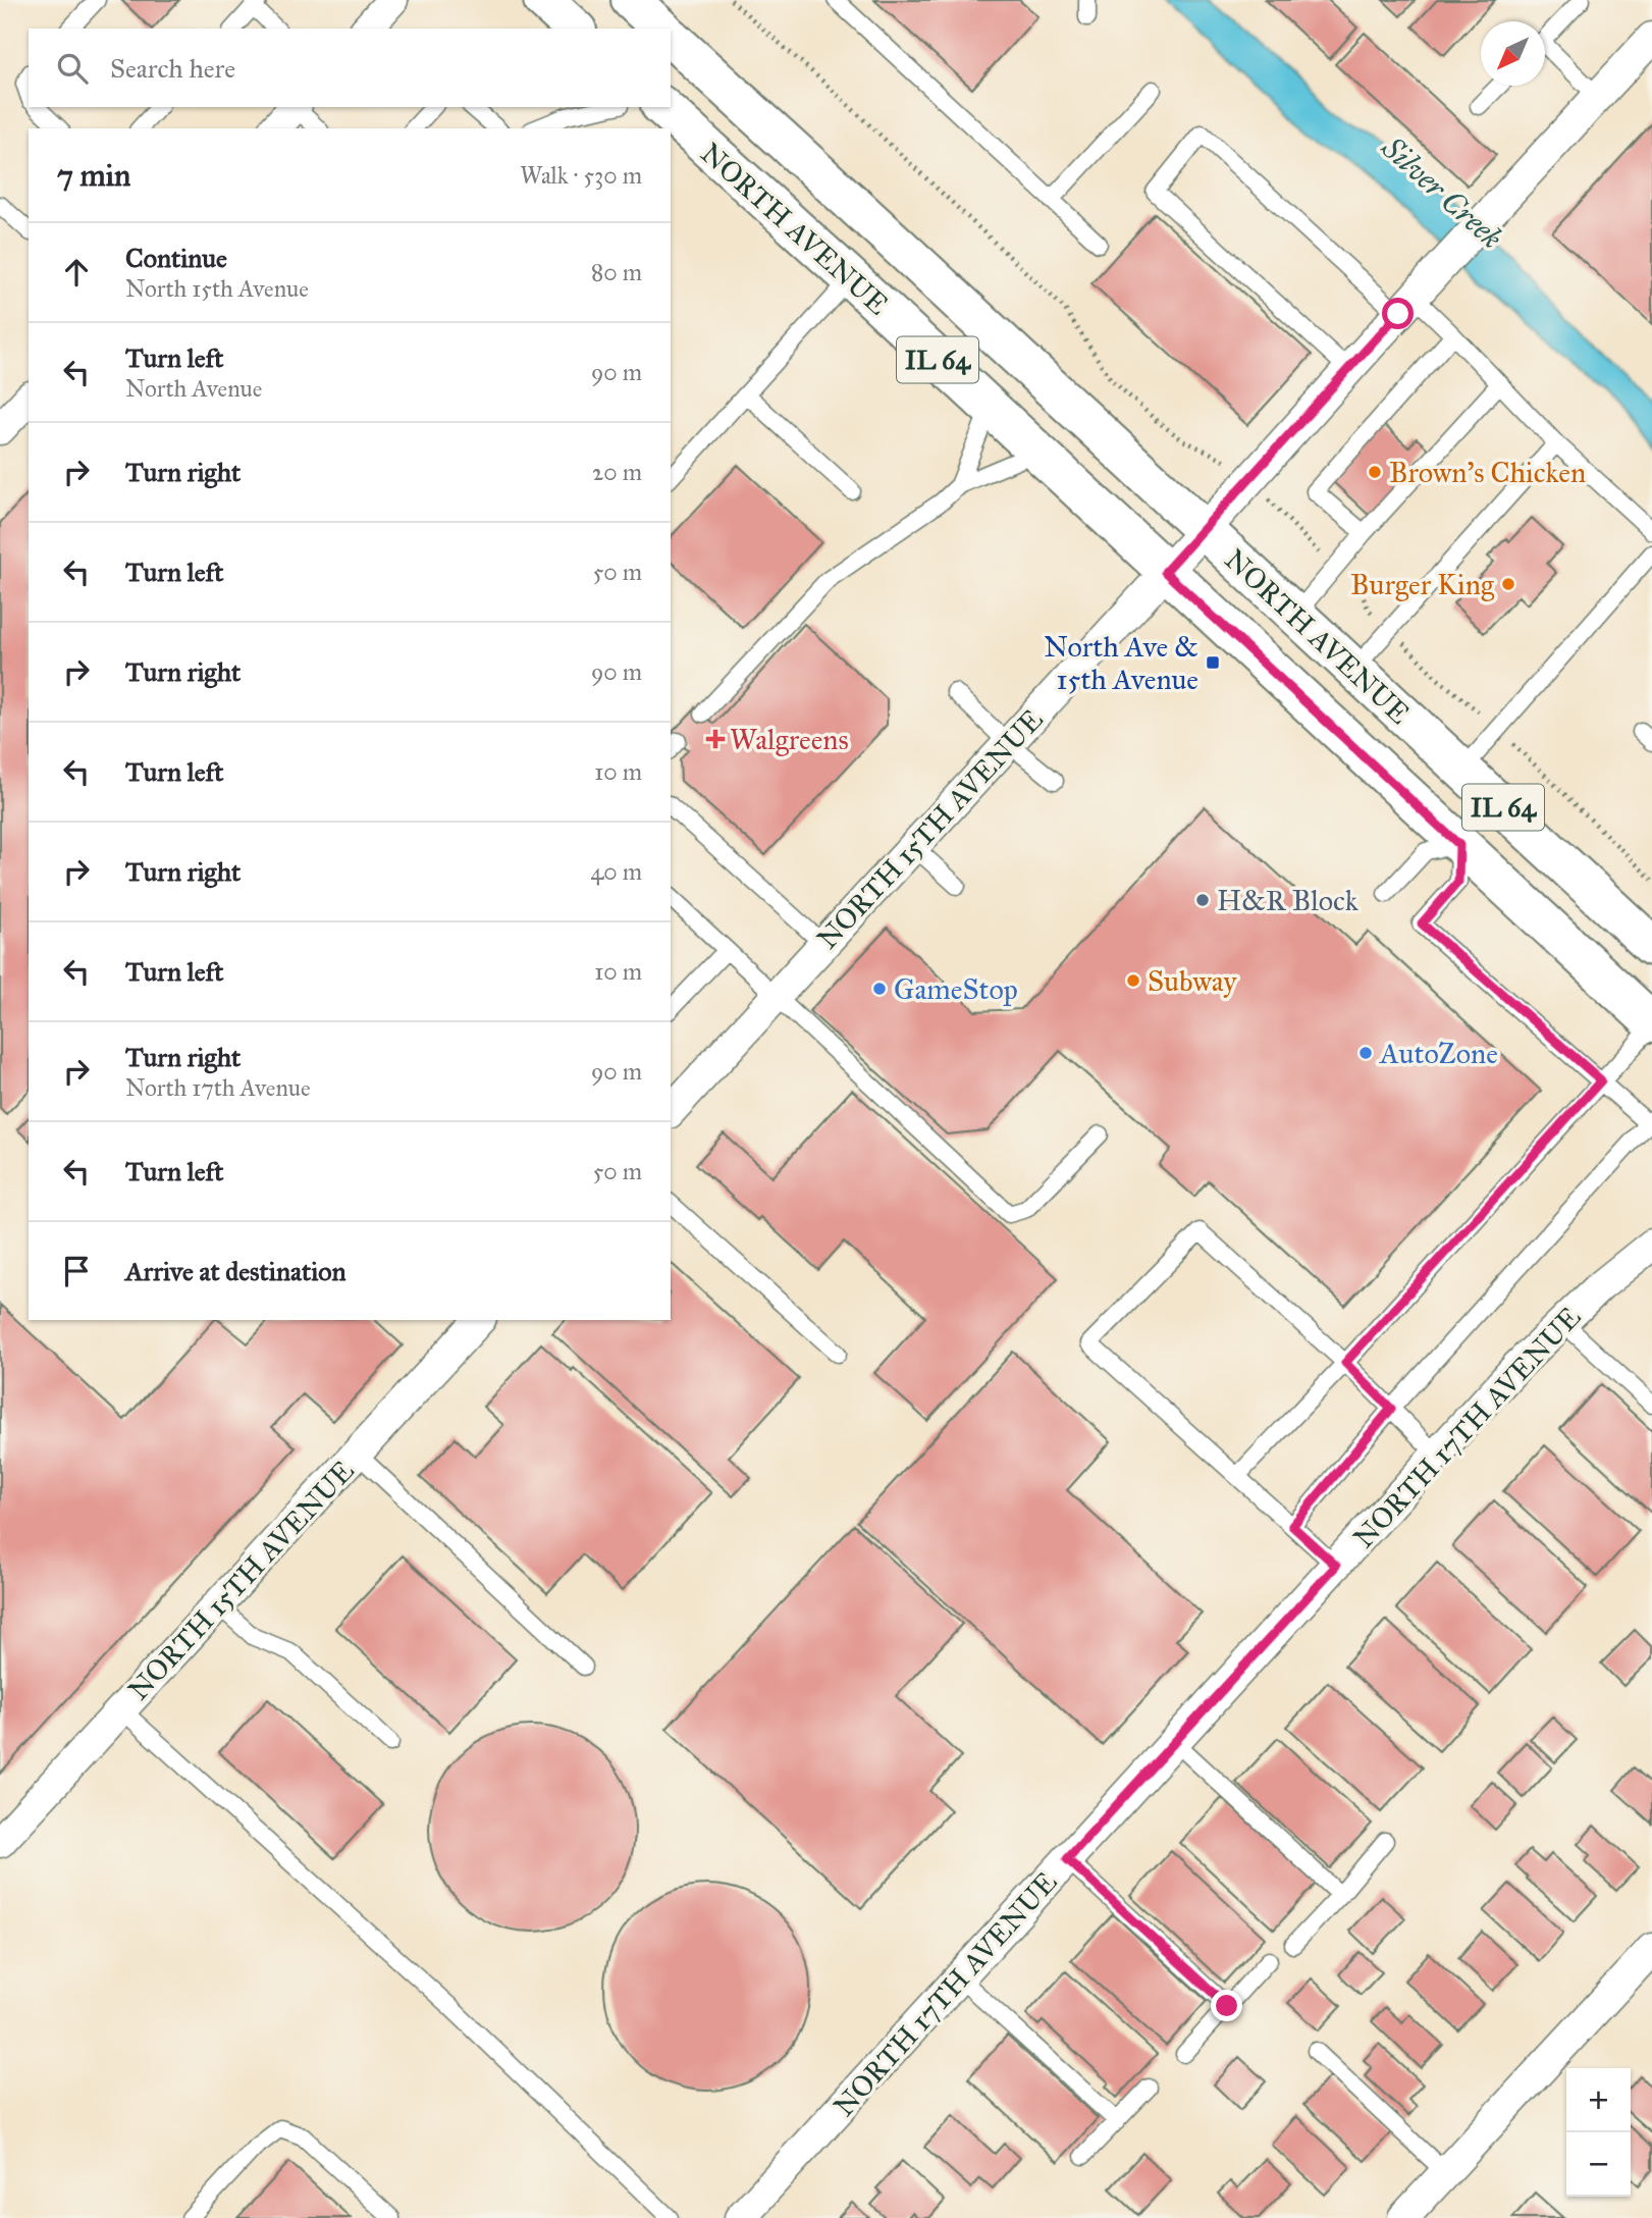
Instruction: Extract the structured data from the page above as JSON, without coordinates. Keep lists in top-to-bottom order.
{
  "streets": {
    "main road": ["NORTH AVENUE", "IL 64"],
    "street": ["NORTH 15TH AVENUE", "NORTH 17TH AVENUE"]
  },
  "crossings": [
    ["NORTH AVENUE", "NORTH 15TH AVENUE"]
  ],
  "water": ["Silver Creek"],
  "places": {
    "other": [
      "Brown's Chicken",
      "Burger King",
      "H&R Block",
      "Subway",
      "GameStop",
      "AutoZone"
    ],
    "transit": ["North Ave & 15th Avenue"],
    "health": ["Walgreens"]
  },
  "north": "bottom left",
  "page": {
    "search": "Search here",
    "heading": ["7 min", "Walk · 530 m"],
    "list": [
      ["Continue", "North 15th Avenue", "80 m"],
      ["Turn left", "North Avenue", "90 m"],
      ["Turn right", "20 m"],
      ["Turn left", "50 m"],
      ["Turn right", "90 m"],
      ["Turn left", "10 m"],
      ["Turn right", "40 m"],
      ["Turn left", "10 m"],
      ["Turn right", "North 17th Avenue", "90 m"],
      ["Turn left", "50 m"],
      "Arrive at destination"
    ],
    "map_buttons": ["+", "−"]
  }
}
